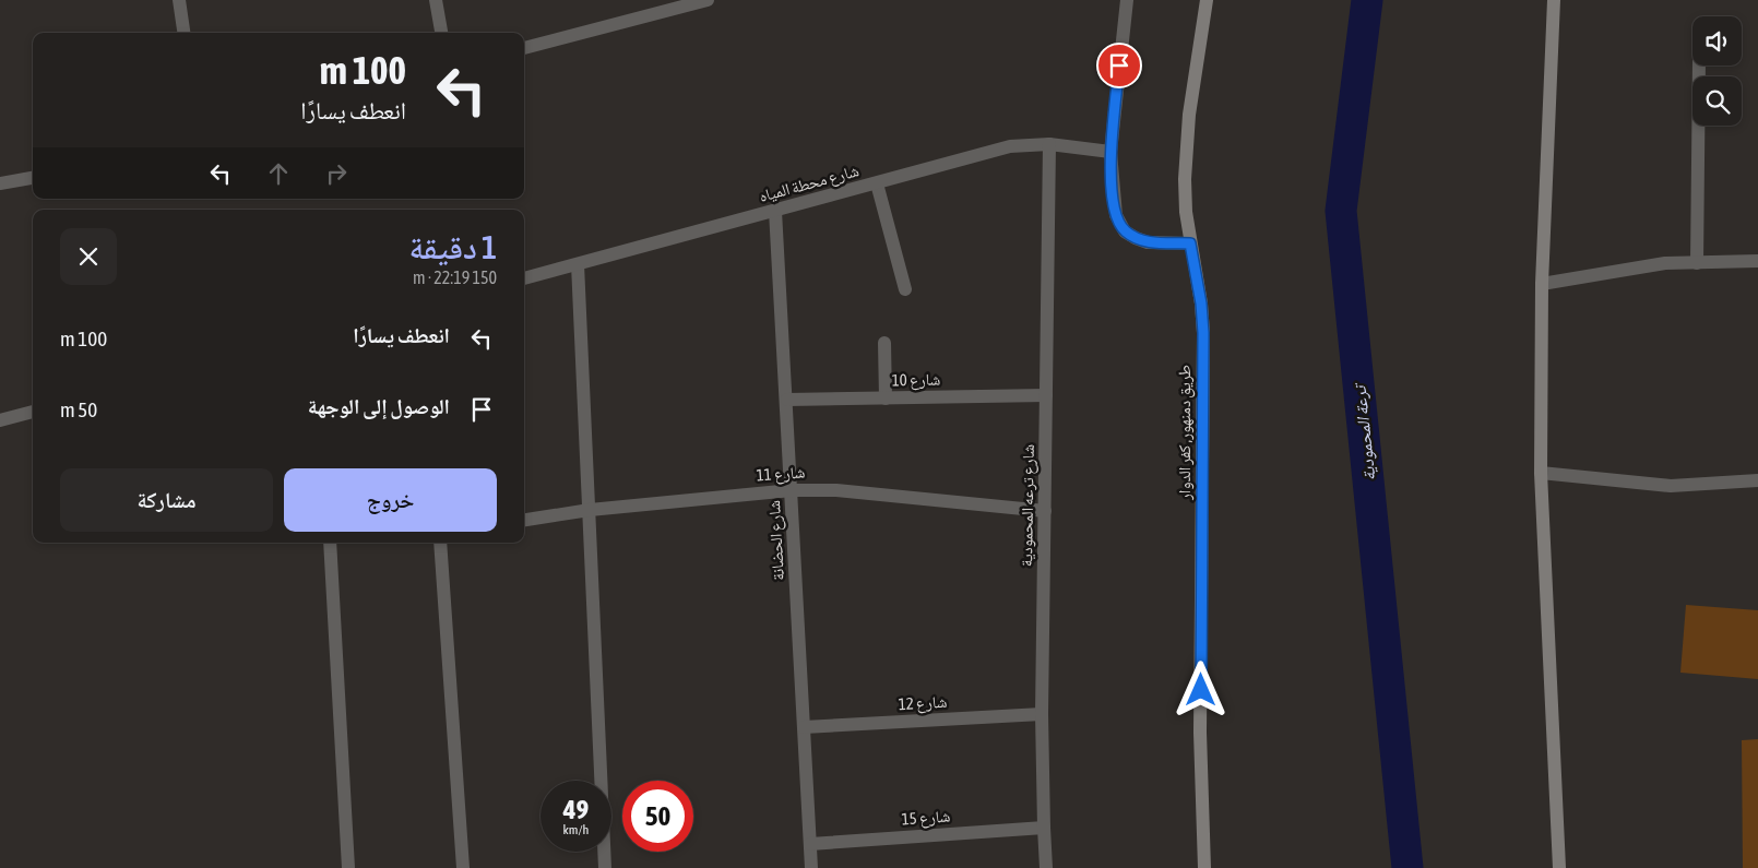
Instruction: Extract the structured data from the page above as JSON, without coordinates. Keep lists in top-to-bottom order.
{
  "streets": {
    "main road": ["طريق دمنهور, كفر الدوار"],
    "street": [
      "شارع محطة المياه",
      "شارع 10",
      "شارع 11",
      "شارع ترعه المحمودية",
      "شارع الحضانة",
      "شارع 12",
      "شارع 15"
    ]
  },
  "crossings": [
    ["شارع محطة المياه", "شارع ترعه المحمودية"],
    ["شارع محطة المياه", "شارع الحضانة"],
    ["شارع 10", "شارع ترعه المحمودية"],
    ["شارع 10", "شارع الحضانة"],
    ["شارع 11", "شارع ترعه المحمودية"],
    ["شارع 11", "شارع الحضانة"],
    ["شارع ترعه المحمودية", "شارع 12"],
    ["شارع ترعه المحمودية", "شارع 15"],
    ["شارع الحضانة", "شارع 12"],
    ["شارع الحضانة", "شارع 15"]
  ],
  "water": ["ترعة المحمودية"],
  "page": {
    "turn": ["100 m", "انعطف يسارًا"],
    "heading": ["1 دقيقة", "150 m · 22:19"],
    "list": [
      {
        "name": "انعطف يسارًا",
        "value": "100 m"
      },
      {
        "name": "الوصول إلى الوجهة",
        "value": "50 m"
      }
    ],
    "buttons": ["خروج", "مشاركة"],
    "speed": "49 km/h",
    "limit": "50"
  }
}
